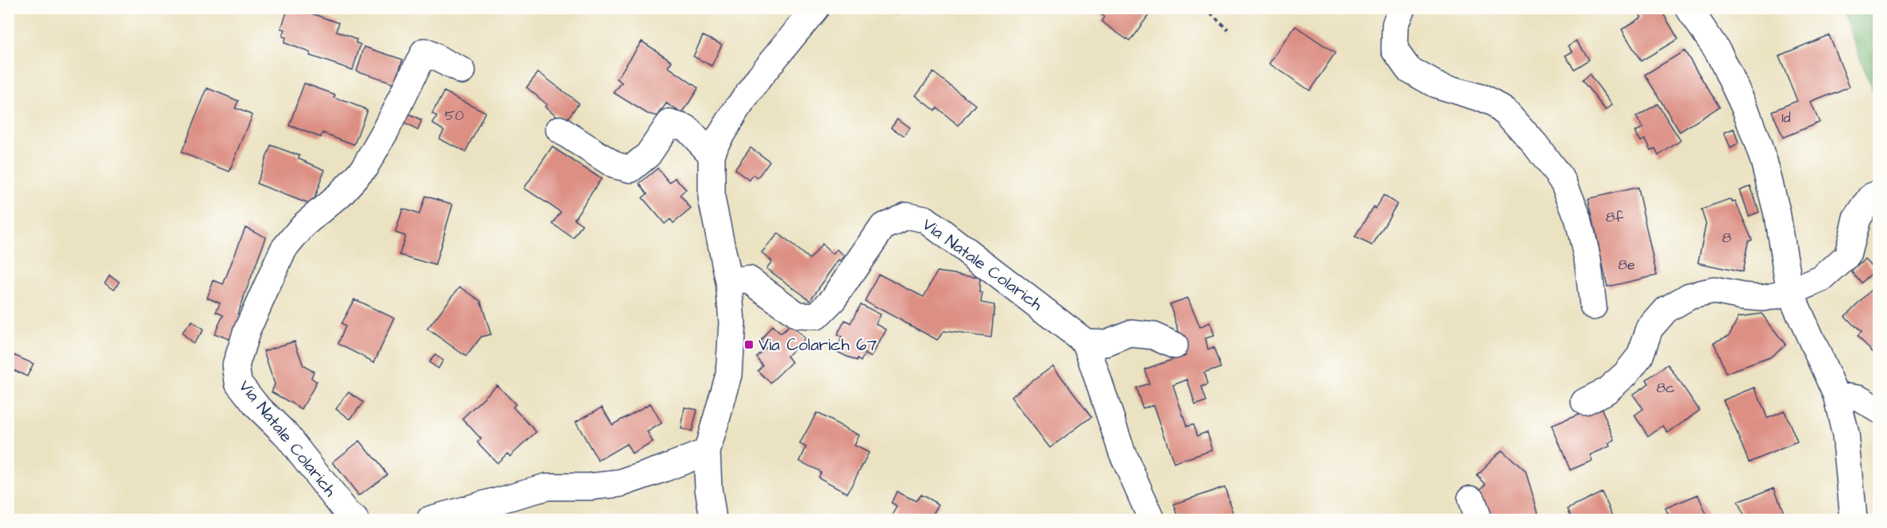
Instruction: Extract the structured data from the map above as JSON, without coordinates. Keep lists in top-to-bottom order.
{
  "streets": {
    "street": ["Via Natale Colarich"]
  },
  "places": {
    "transit": ["Via Colarich 67"]
  },
  "house_numbers": [
    "50",
    "1d",
    "8f",
    "8",
    "8e",
    "8c"
  ]
}
